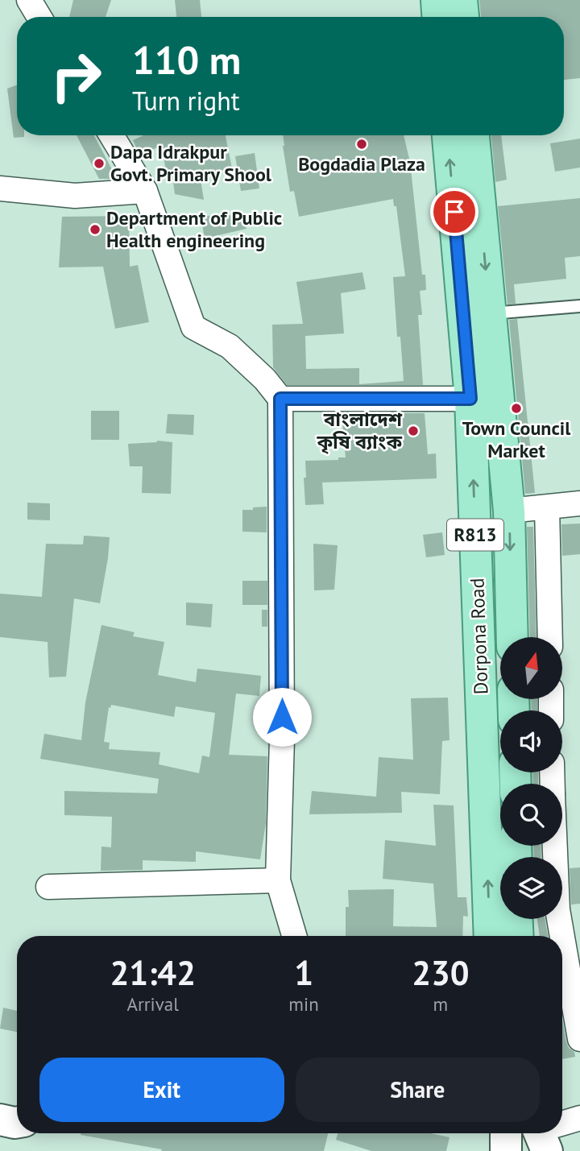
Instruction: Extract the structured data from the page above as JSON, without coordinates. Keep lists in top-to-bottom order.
{
  "streets": {
    "main road": ["R813", "Dorpona Road"]
  },
  "places": [
    "Bogdadia Plaza",
    "Dapa Idrakpur Govt. Primary Shool",
    "Department of Public Health engineering",
    "Town Council Market",
    "বাংলাদেশ কৃষি ব্যাংক"
  ],
  "north": "top",
  "page": {
    "turn": ["110 m", "Turn right"],
    "eta": [
      "21:42",
      "Arrival",
      "1",
      "min",
      "230",
      "m"
    ],
    "buttons": ["Exit", "Share"]
  }
}
